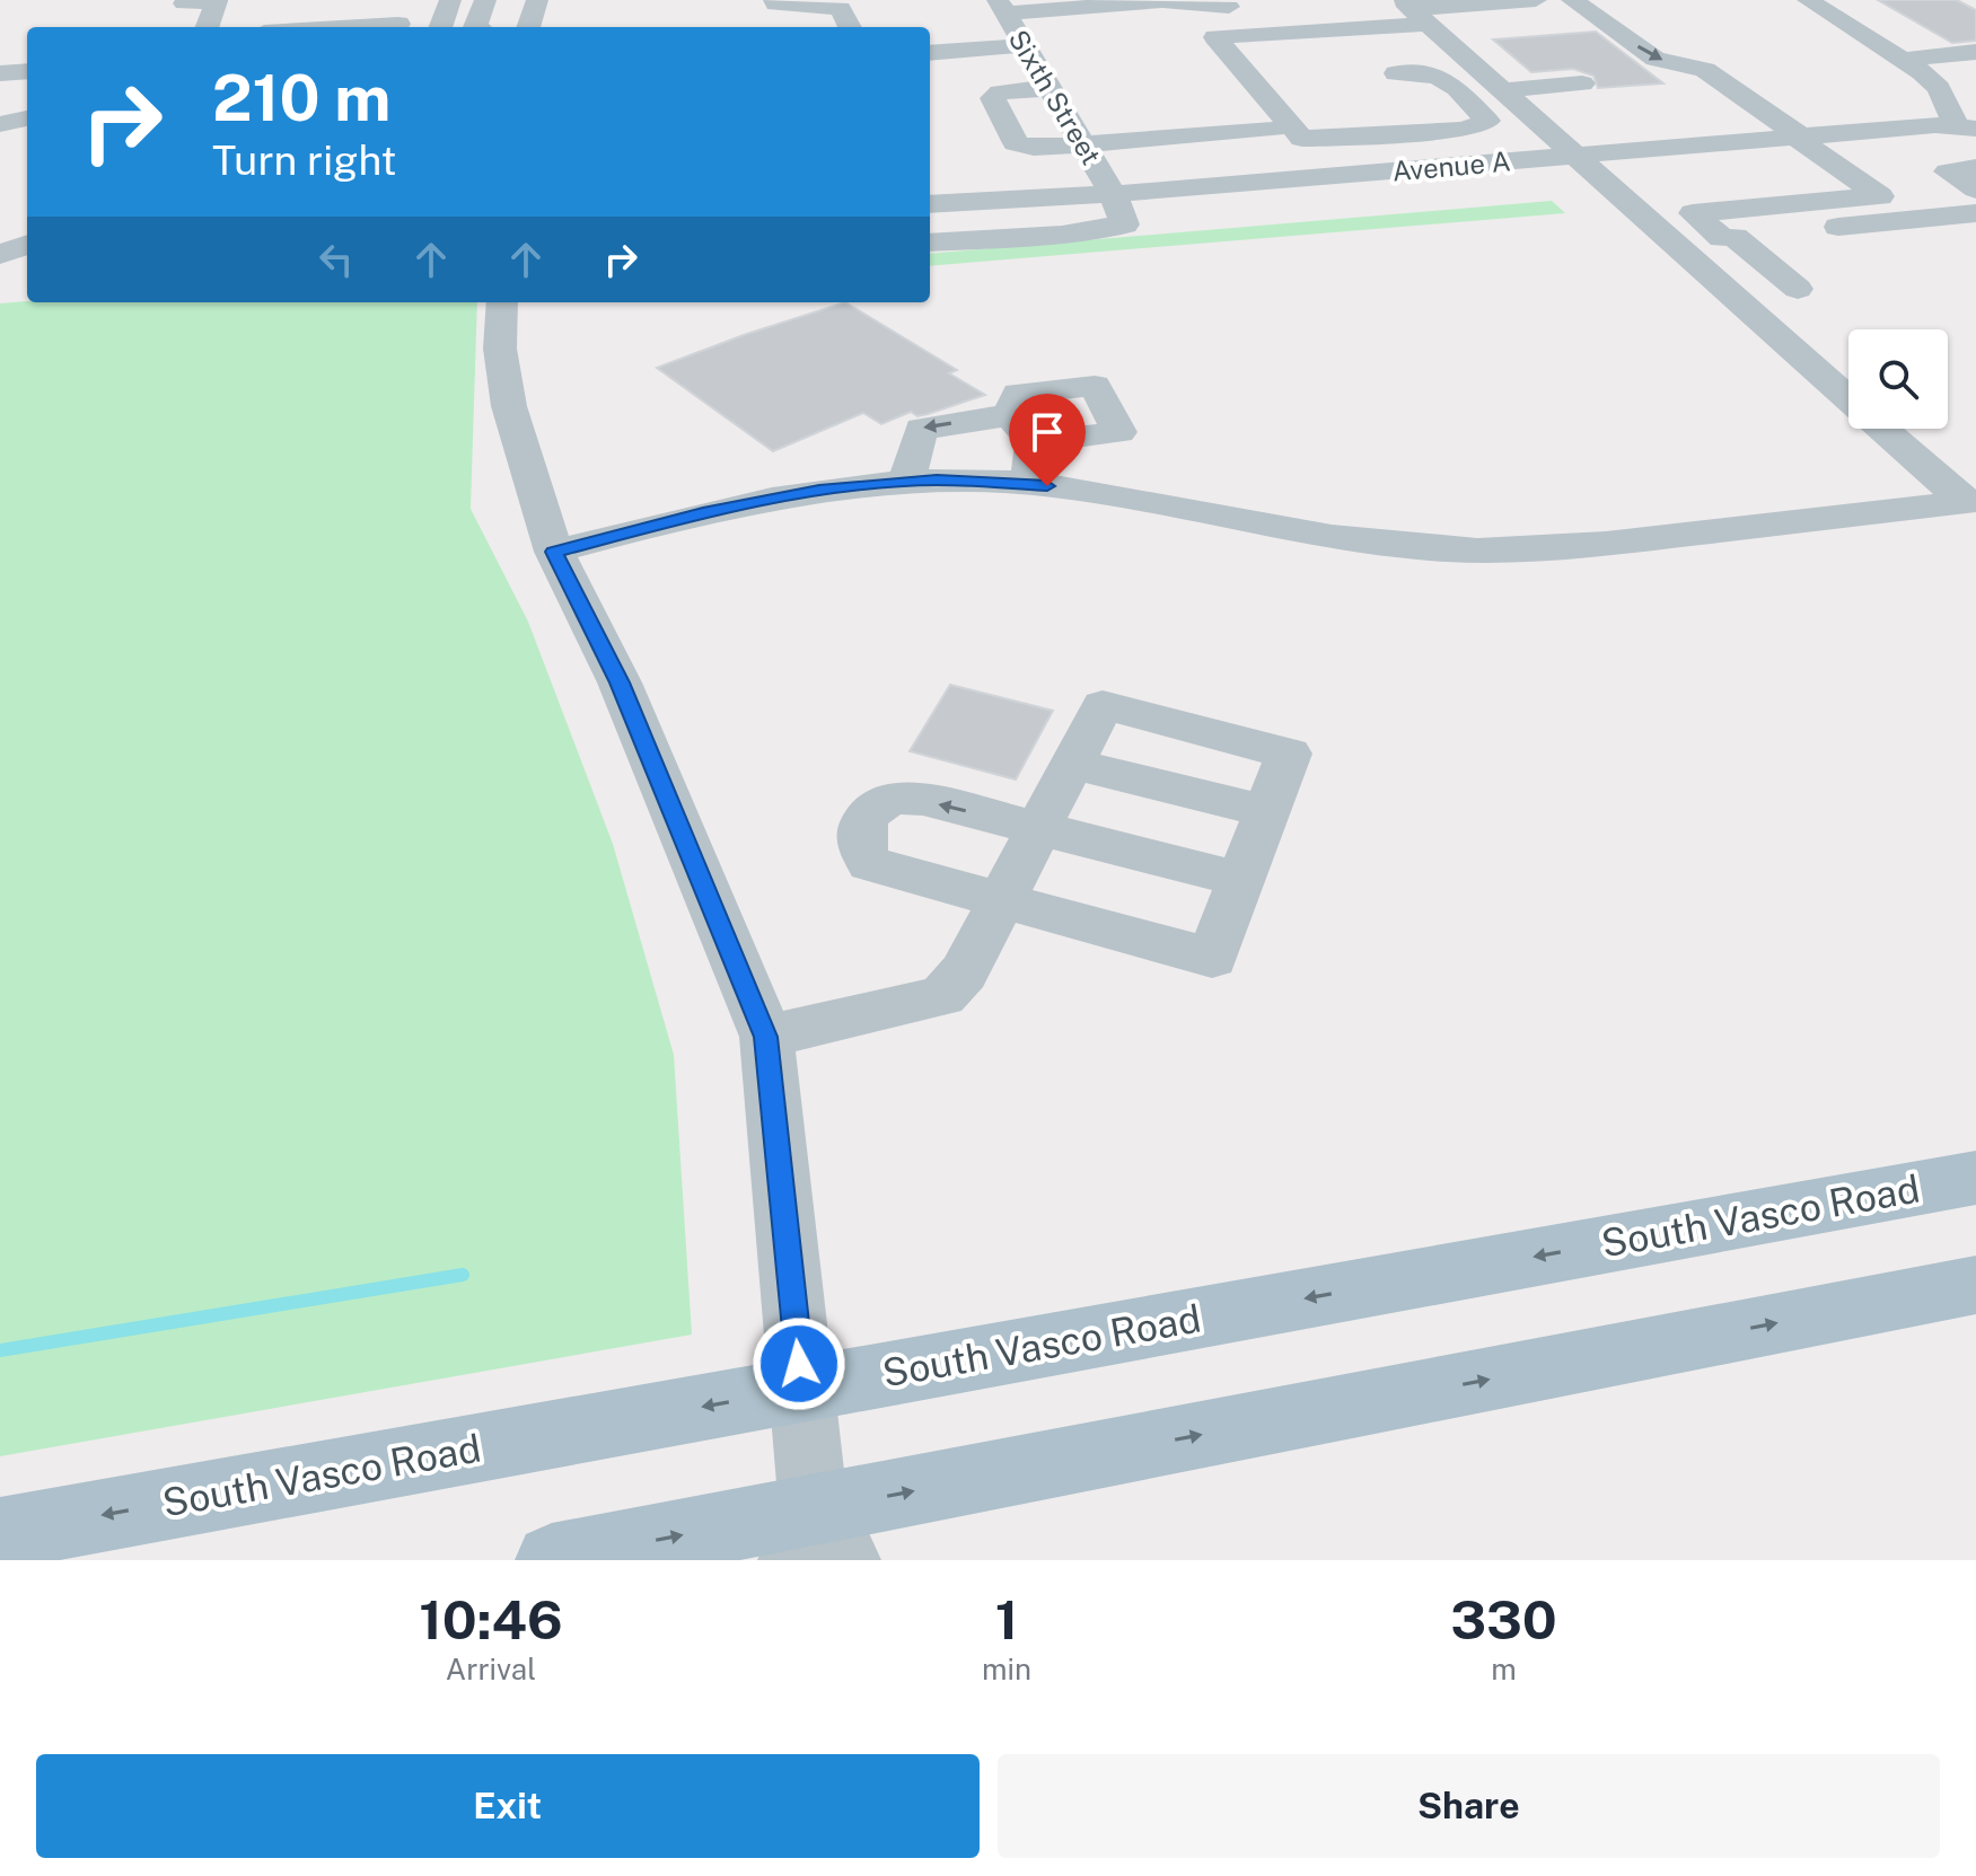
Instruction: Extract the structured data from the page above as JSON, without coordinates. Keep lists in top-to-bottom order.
{
  "streets": {
    "main road": ["South Vasco Road"],
    "street": ["Sixth Street", "Avenue A"]
  },
  "crossings": [
    ["Sixth Street", "Avenue A"]
  ],
  "page": {
    "turn": ["210 m", "Turn right"],
    "eta": [
      "10:46",
      "Arrival",
      "1",
      "min",
      "330",
      "m"
    ],
    "buttons": ["Exit", "Share"]
  }
}
